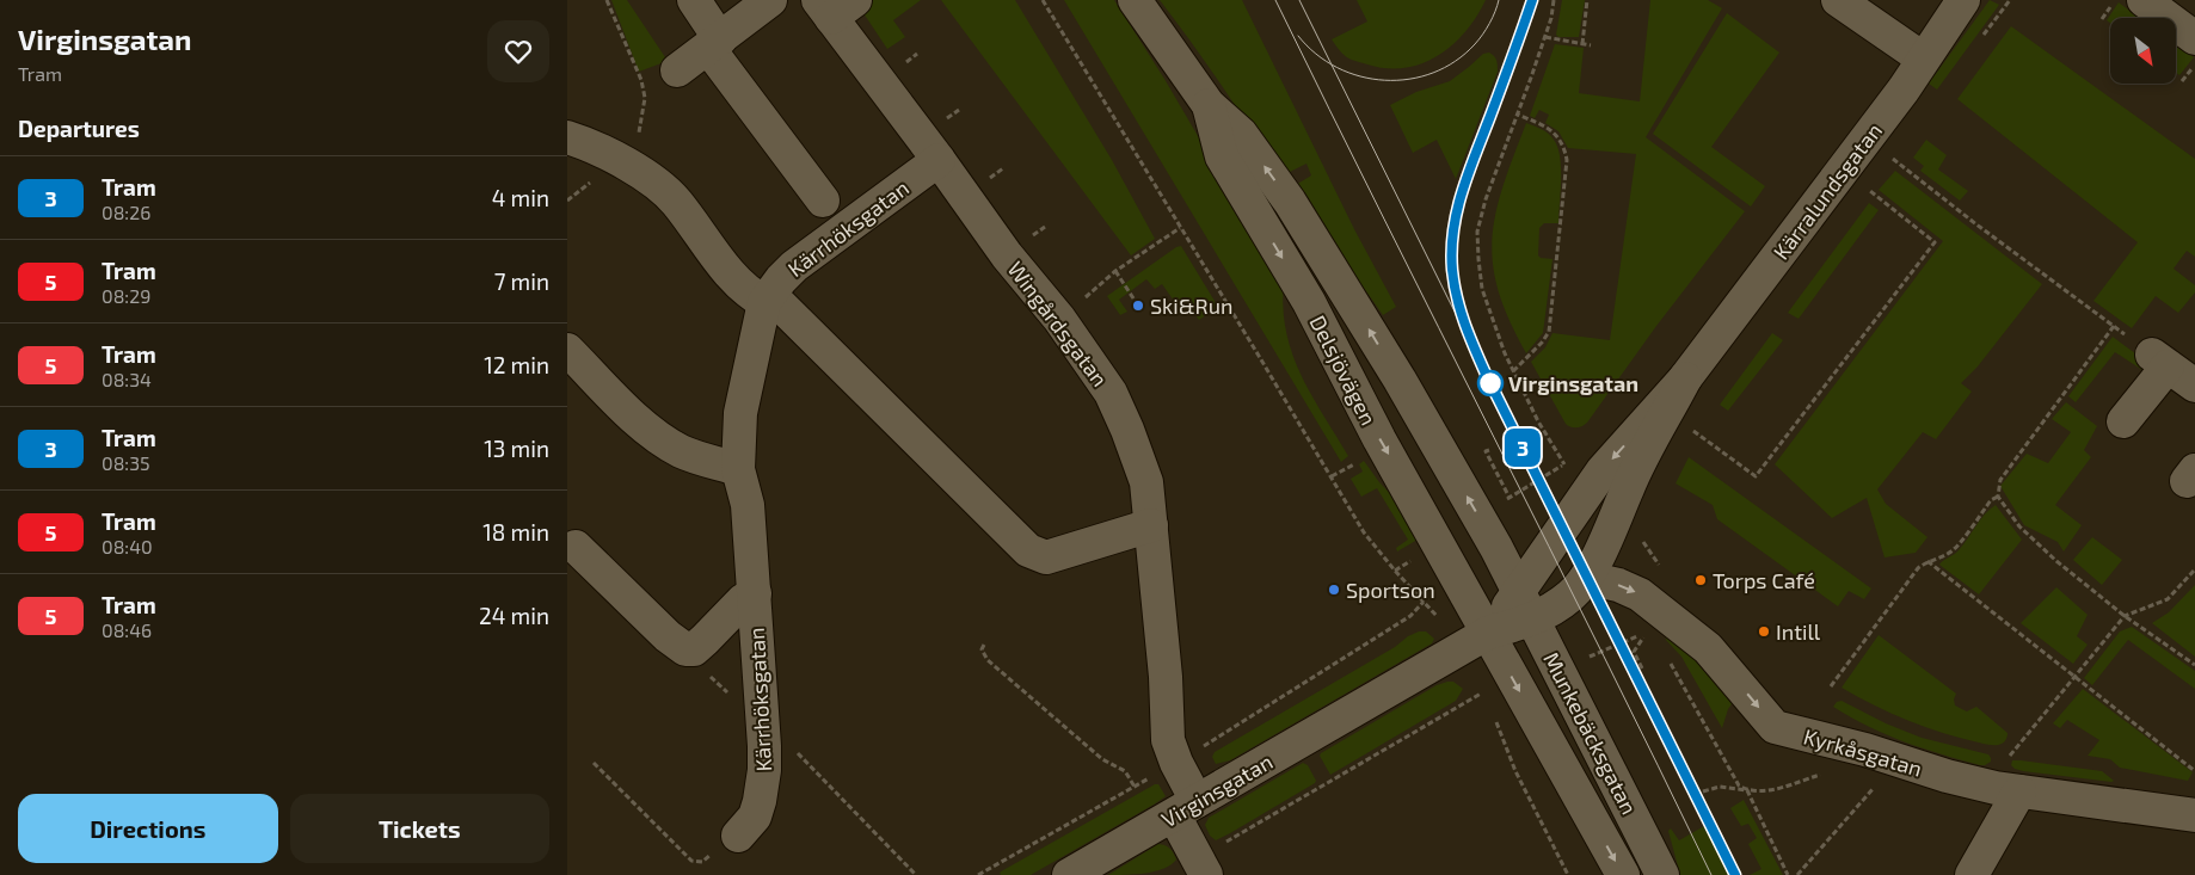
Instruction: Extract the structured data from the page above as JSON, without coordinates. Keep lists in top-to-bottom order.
{
  "streets": {
    "street": [
      "Kärralundsgatan",
      "Kärrhöksgatan",
      "Wingårdsgatan",
      "Delsjövägen",
      "Munkebäcksgatan",
      "Kyrkåsgatan",
      "Virginsgatan"
    ]
  },
  "crossings": [
    ["Kärralundsgatan", "Delsjövägen"],
    ["Kärralundsgatan", "Munkebäcksgatan"],
    ["Kärralundsgatan", "Kyrkåsgatan"],
    ["Kärralundsgatan", "Virginsgatan"],
    ["Kärrhöksgatan", "Wingårdsgatan"],
    ["Wingårdsgatan", "Virginsgatan"],
    ["Delsjövägen", "Munkebäcksgatan"],
    ["Delsjövägen", "Virginsgatan"],
    ["Munkebäcksgatan", "Virginsgatan"]
  ],
  "one_way": ["Kyrkåsgatan"],
  "places": [
    "Ski&Run",
    "Virginsgatan",
    "Torps Café",
    "Sportson",
    "Intill"
  ],
  "lines": ["tram line 3"],
  "north": "bottom right",
  "page": {
    "heading": [
      ["Virginsgatan", "Tram"],
      "Departures"
    ],
    "on_map": "3",
    "list": [
      {
        "mark": "3",
        "name": "Tram",
        "note": "08:26",
        "value": "4 min"
      },
      {
        "mark": "5",
        "name": "Tram",
        "note": "08:29",
        "value": "7 min"
      },
      {
        "mark": "5",
        "name": "Tram",
        "note": "08:34",
        "value": "12 min"
      },
      {
        "mark": "3",
        "name": "Tram",
        "note": "08:35",
        "value": "13 min"
      },
      {
        "mark": "5",
        "name": "Tram",
        "note": "08:40",
        "value": "18 min"
      },
      {
        "mark": "5",
        "name": "Tram",
        "note": "08:46",
        "value": "24 min"
      }
    ],
    "buttons": ["Directions", "Tickets"]
  }
}
